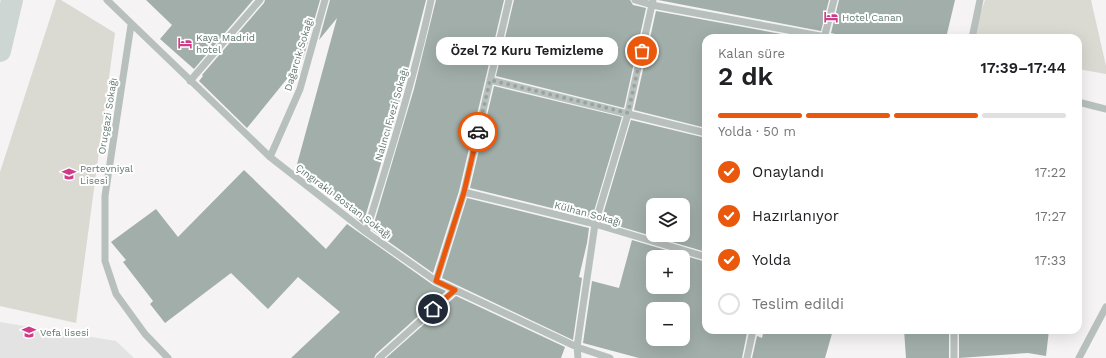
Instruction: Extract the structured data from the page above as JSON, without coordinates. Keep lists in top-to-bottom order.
{
  "streets": {
    "street": [
      "Dağarcık Sokağı",
      "Nalıncı Fvezi Sokağı",
      "Oruçgazi Sokağı",
      "Çıngıraklı Bostan Sokağı",
      "Külhan Sokağı"
    ]
  },
  "crossings": [
    ["Dağarcık Sokağı", "Çıngıraklı Bostan Sokağı"],
    ["Nalıncı Fvezi Sokağı", "Çıngıraklı Bostan Sokağı"],
    ["Oruçgazi Sokağı", "Çıngıraklı Bostan Sokağı"]
  ],
  "places": {
    "hotel": ["Hotel Canan", "Kaya Madrid hotel"],
    "other": ["Özel 72 Kuru Temizleme"],
    "school or university": ["Pertevniyal Lisesi", "Vefa lisesi"]
  },
  "page": {
    "heading": ["2 dk", "Kalan süre", "17:39–17:44"],
    "bubble": "Özel 72 Kuru Temizleme",
    "bar": "Yolda · 50 m",
    "list": [
      ["Onaylandı", "17:22"],
      ["Hazırlanıyor", "17:27"],
      ["Yolda", "17:33"],
      "Teslim edildi"
    ],
    "map_buttons": ["+", "−"]
  }
}
